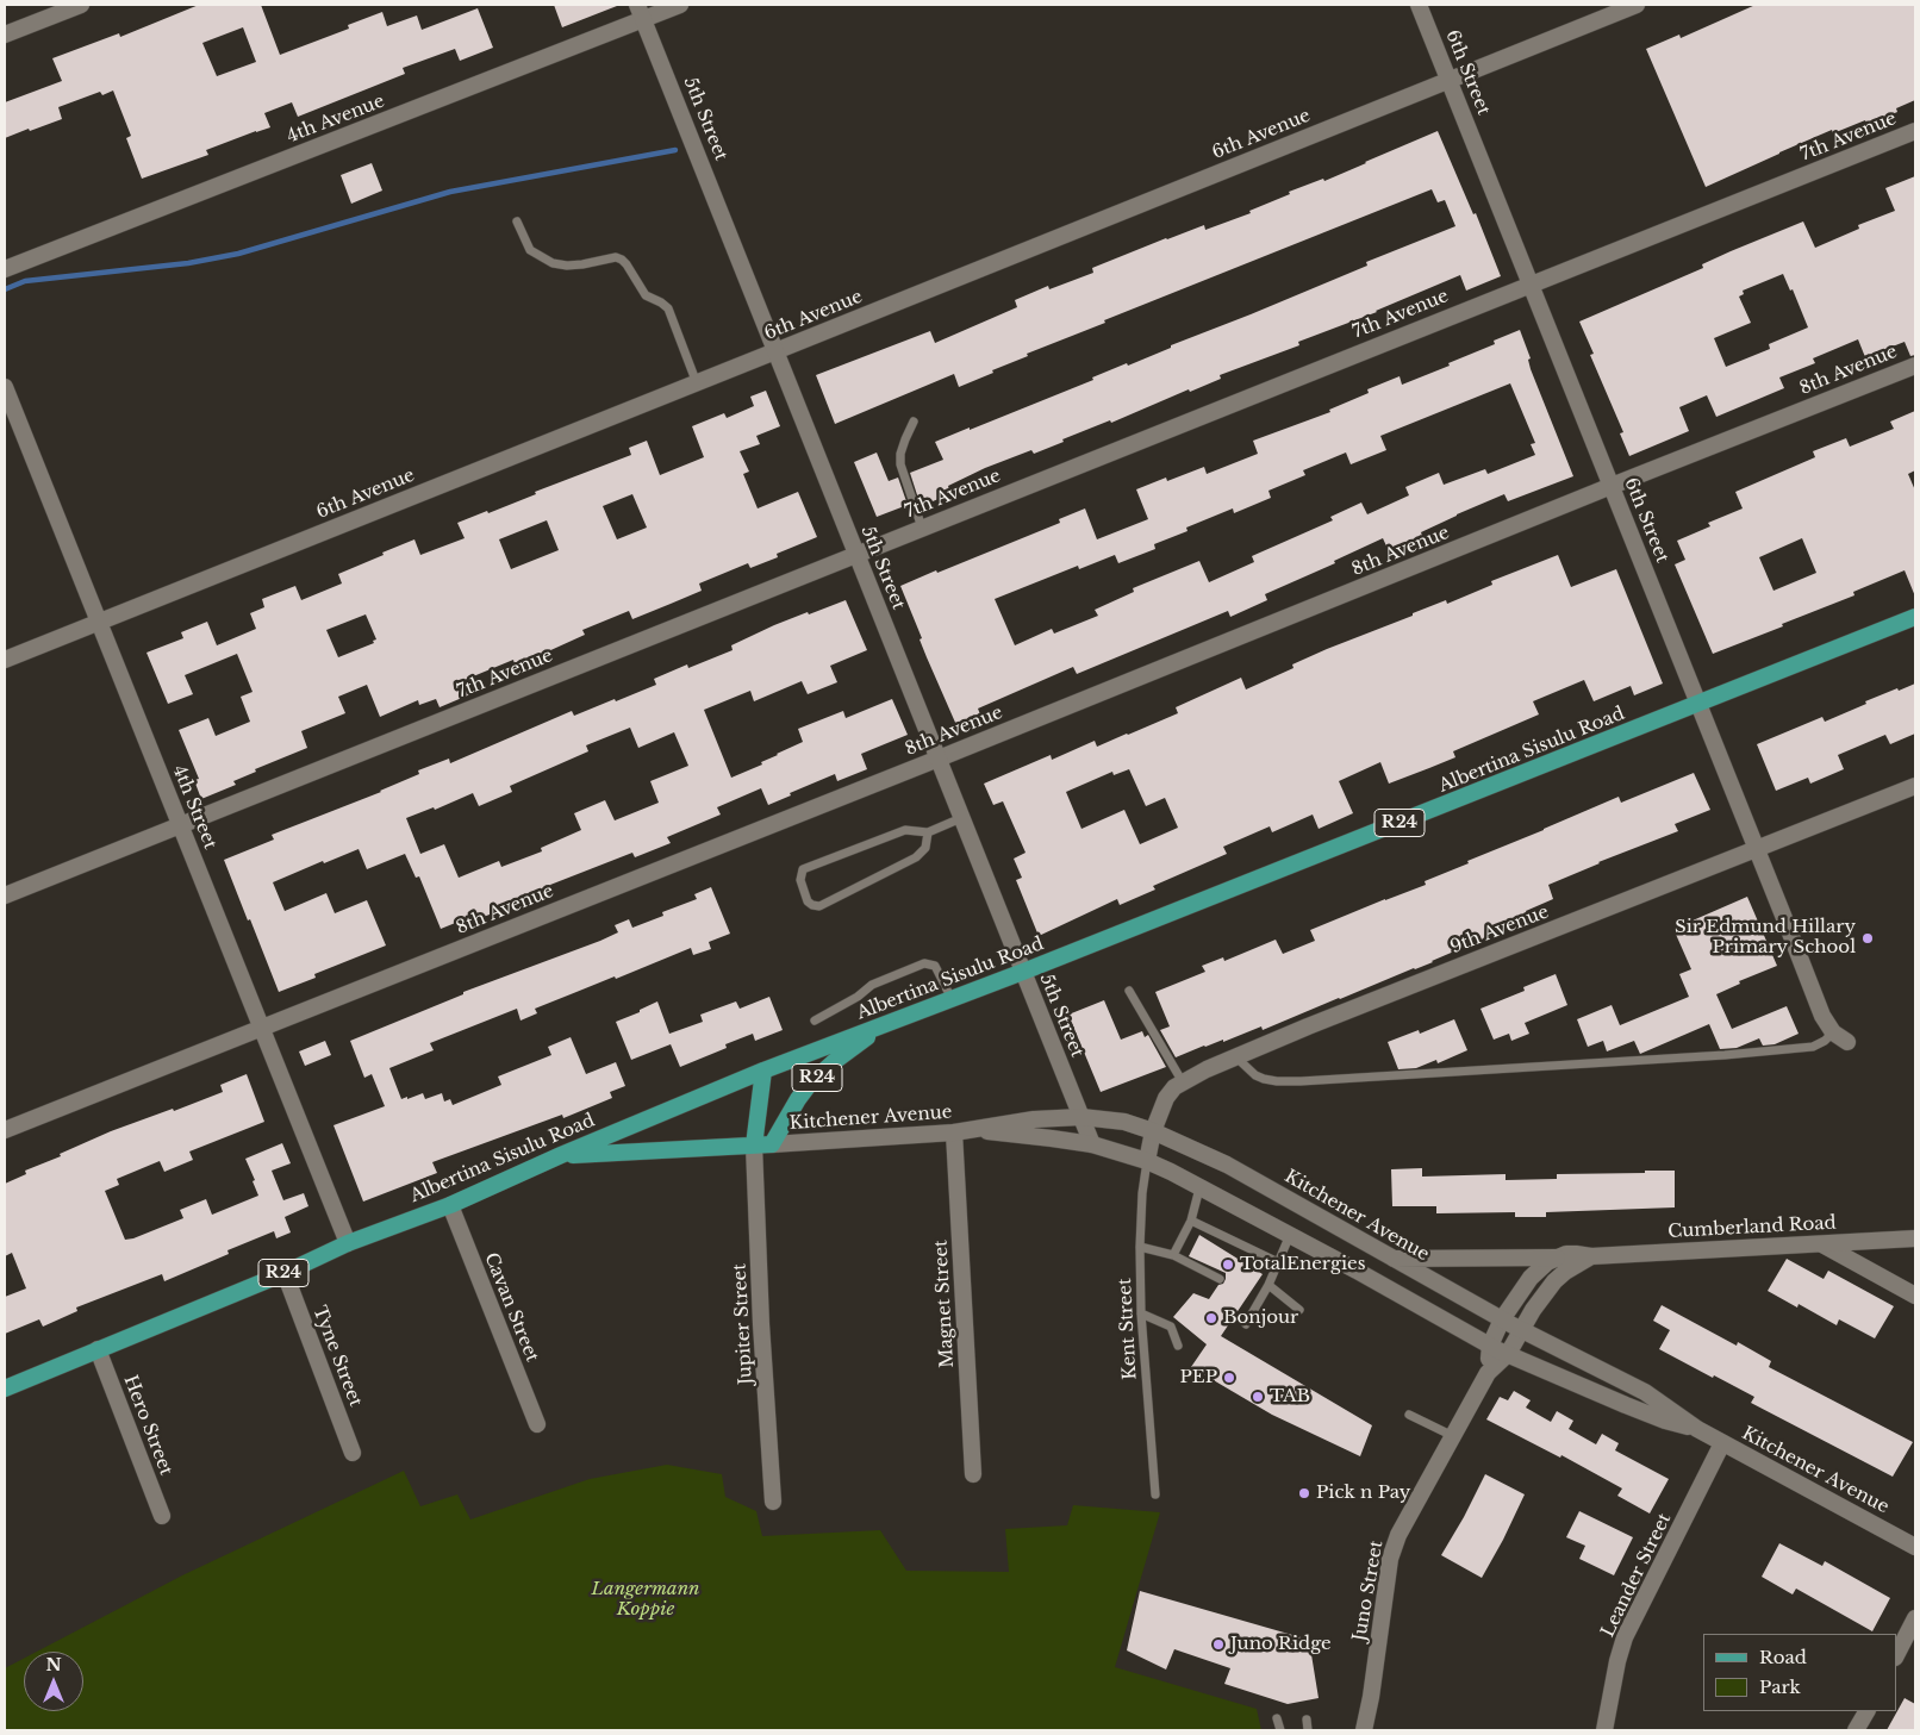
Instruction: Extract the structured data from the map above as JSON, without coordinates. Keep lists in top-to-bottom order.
{
  "streets": {
    "main road": ["Albertina Sisulu Road", "R24", "Kitchener Avenue"],
    "street": [
      "6th Street",
      "4th Avenue",
      "5th Street",
      "6th Avenue",
      "7th Avenue",
      "8th Avenue",
      "4th Street",
      "9th Avenue",
      "Cumberland Road",
      "Magnet Street",
      "Cavan Street",
      "Jupiter Street",
      "Tyne Street",
      "Hero Street",
      "Leander Street",
      "Juno Street"
    ],
    "lane": ["Kent Street"]
  },
  "crossings": [
    ["6th Street", "6th Avenue"],
    ["6th Street", "7th Avenue"],
    ["6th Street", "8th Avenue"],
    ["6th Street", "Albertina Sisulu Road"],
    ["6th Street", "9th Avenue"],
    ["4th Avenue", "5th Street"],
    ["5th Street", "6th Avenue"],
    ["5th Street", "7th Avenue"],
    ["5th Street", "8th Avenue"],
    ["5th Street", "Albertina Sisulu Road"],
    ["5th Street", "Kitchener Avenue"],
    ["6th Avenue", "4th Street"],
    ["7th Avenue", "4th Street"],
    ["8th Avenue", "4th Street"],
    ["Albertina Sisulu Road", "4th Street"],
    ["Albertina Sisulu Road", "Kitchener Avenue"],
    ["Albertina Sisulu Road", "Cavan Street"],
    ["Albertina Sisulu Road", "Tyne Street"],
    ["Albertina Sisulu Road", "Hero Street"],
    ["9th Avenue", "Kitchener Avenue"],
    ["9th Avenue", "Kent Street"],
    ["Kitchener Avenue", "Cumberland Road"],
    ["Kitchener Avenue", "Magnet Street"],
    ["Kitchener Avenue", "Jupiter Street"],
    ["Kitchener Avenue", "Kent Street"],
    ["Kitchener Avenue", "Leander Street"],
    ["Cumberland Road", "Juno Street"]
  ],
  "parks": ["Langermann Koppie"],
  "places": [
    "Sir Edmund Hillary Primary School",
    "TotalEnergies",
    "Bonjour",
    "PEP",
    "TAB",
    "Pick n Pay",
    "Juno Ridge"
  ],
  "legend": ["Road", "Park"],
  "north": "top"
}
